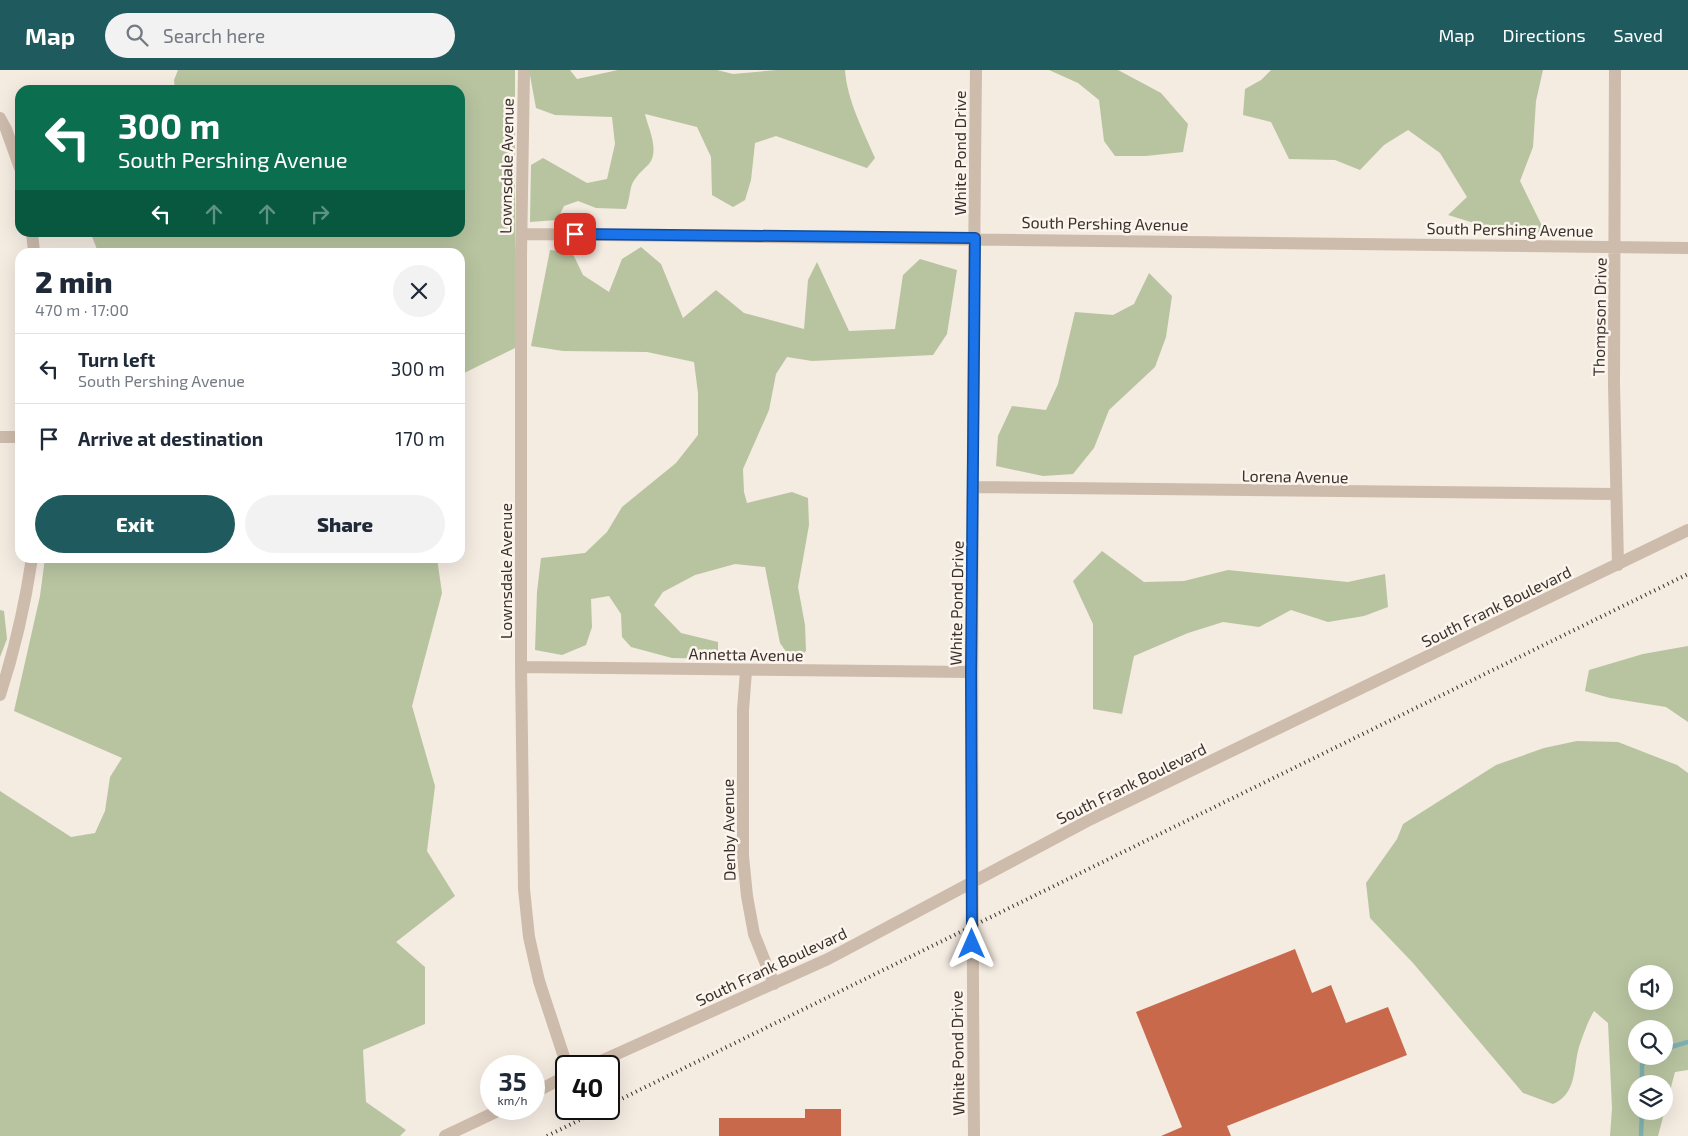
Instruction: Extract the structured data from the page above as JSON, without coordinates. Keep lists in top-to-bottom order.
{
  "streets": {
    "street": [
      "White Pond Drive",
      "Lownsdale Avenue",
      "South Pershing Avenue",
      "Thompson Drive",
      "Lorena Avenue",
      "South Frank Boulevard",
      "Annetta Avenue",
      "Denby Avenue"
    ]
  },
  "crossings": [
    ["White Pond Drive", "South Pershing Avenue"],
    ["White Pond Drive", "Lorena Avenue"],
    ["White Pond Drive", "South Frank Boulevard"],
    ["White Pond Drive", "Annetta Avenue"],
    ["Lownsdale Avenue", "South Pershing Avenue"],
    ["Lownsdale Avenue", "Annetta Avenue"],
    ["South Pershing Avenue", "Thompson Drive"],
    ["Thompson Drive", "Lorena Avenue"],
    ["Thompson Drive", "South Frank Boulevard"],
    ["South Frank Boulevard", "Denby Avenue"],
    ["Annetta Avenue", "Denby Avenue"]
  ],
  "page": {
    "header": "Map",
    "search": "Search here",
    "nav": ["Map", "Directions", "Saved"],
    "turn": ["300 m", "South Pershing Avenue"],
    "heading": ["2 min", "470 m · 17:00"],
    "list": [
      {
        "name": "Turn left",
        "note": "South Pershing Avenue",
        "value": "300 m"
      },
      {
        "name": "Arrive at destination",
        "value": "170 m"
      }
    ],
    "buttons": ["Exit", "Share"],
    "speed": "35 km/h",
    "limit": "40"
  }
}
